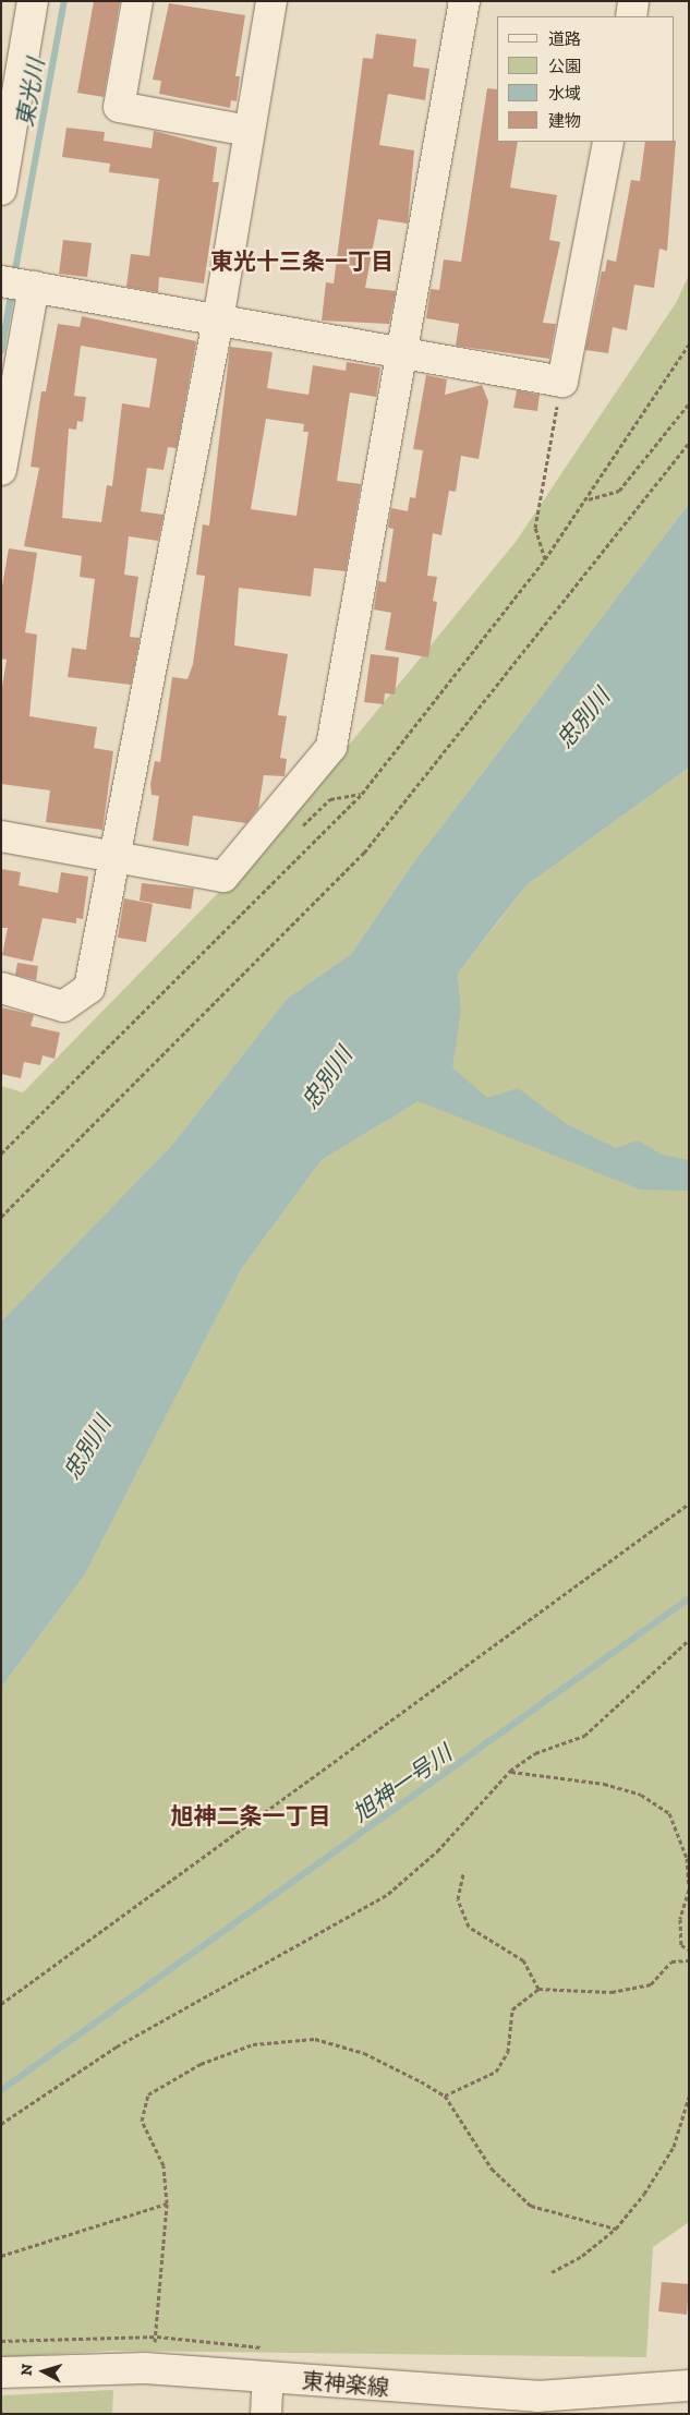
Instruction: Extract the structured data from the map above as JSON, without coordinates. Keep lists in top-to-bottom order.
{
  "streets": {
    "street": ["東神楽線"]
  },
  "districts": ["東光十三条一丁目", "旭神二条一丁目"],
  "water": ["東光川", "忠別川", "旭神一号川"],
  "legend": [
    "道路",
    "公園",
    "水域",
    "建物"
  ],
  "north": "left"
}
